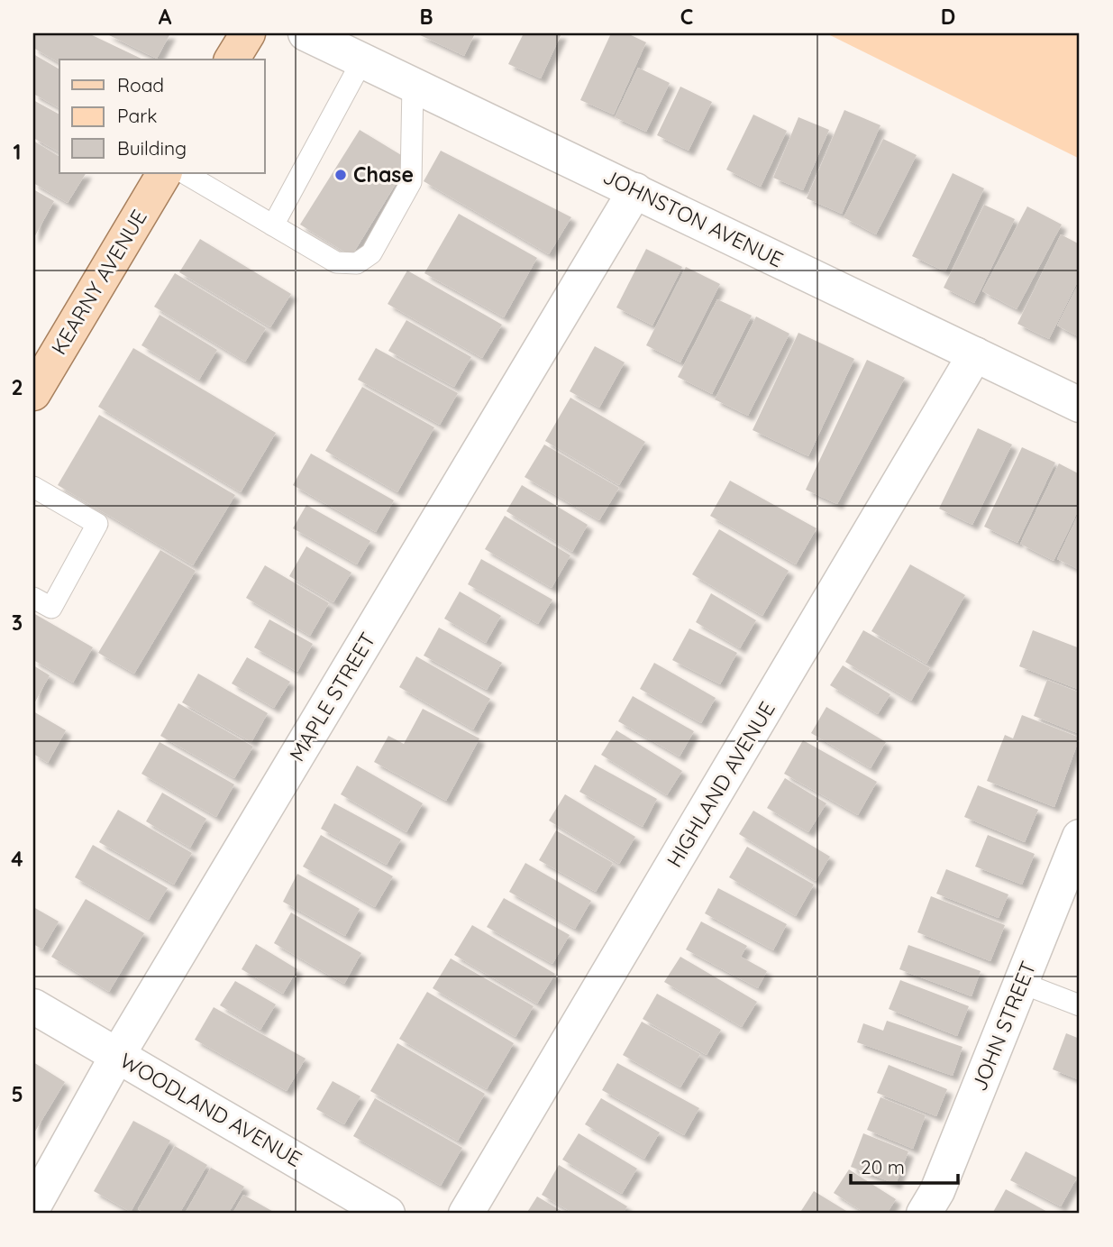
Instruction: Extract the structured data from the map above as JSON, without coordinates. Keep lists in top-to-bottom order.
{
  "streets": {
    "main road": ["KEARNY AVENUE"],
    "street": [
      "JOHNSTON AVENUE",
      "MAPLE STREET",
      "HIGHLAND AVENUE",
      "JOHN STREET",
      "WOODLAND AVENUE"
    ]
  },
  "crossings": [
    ["JOHNSTON AVENUE", "MAPLE STREET"],
    ["JOHNSTON AVENUE", "HIGHLAND AVENUE"],
    ["MAPLE STREET", "WOODLAND AVENUE"]
  ],
  "places": ["Chase"],
  "legend": ["Road", "Park", "Building"],
  "scale_bar": "20 m",
  "grid": {
    "columns": [
      "A",
      "B",
      "C",
      "D"
    ],
    "rows": [
      "1",
      "2",
      "3",
      "4",
      "5"
    ]
  }
}
